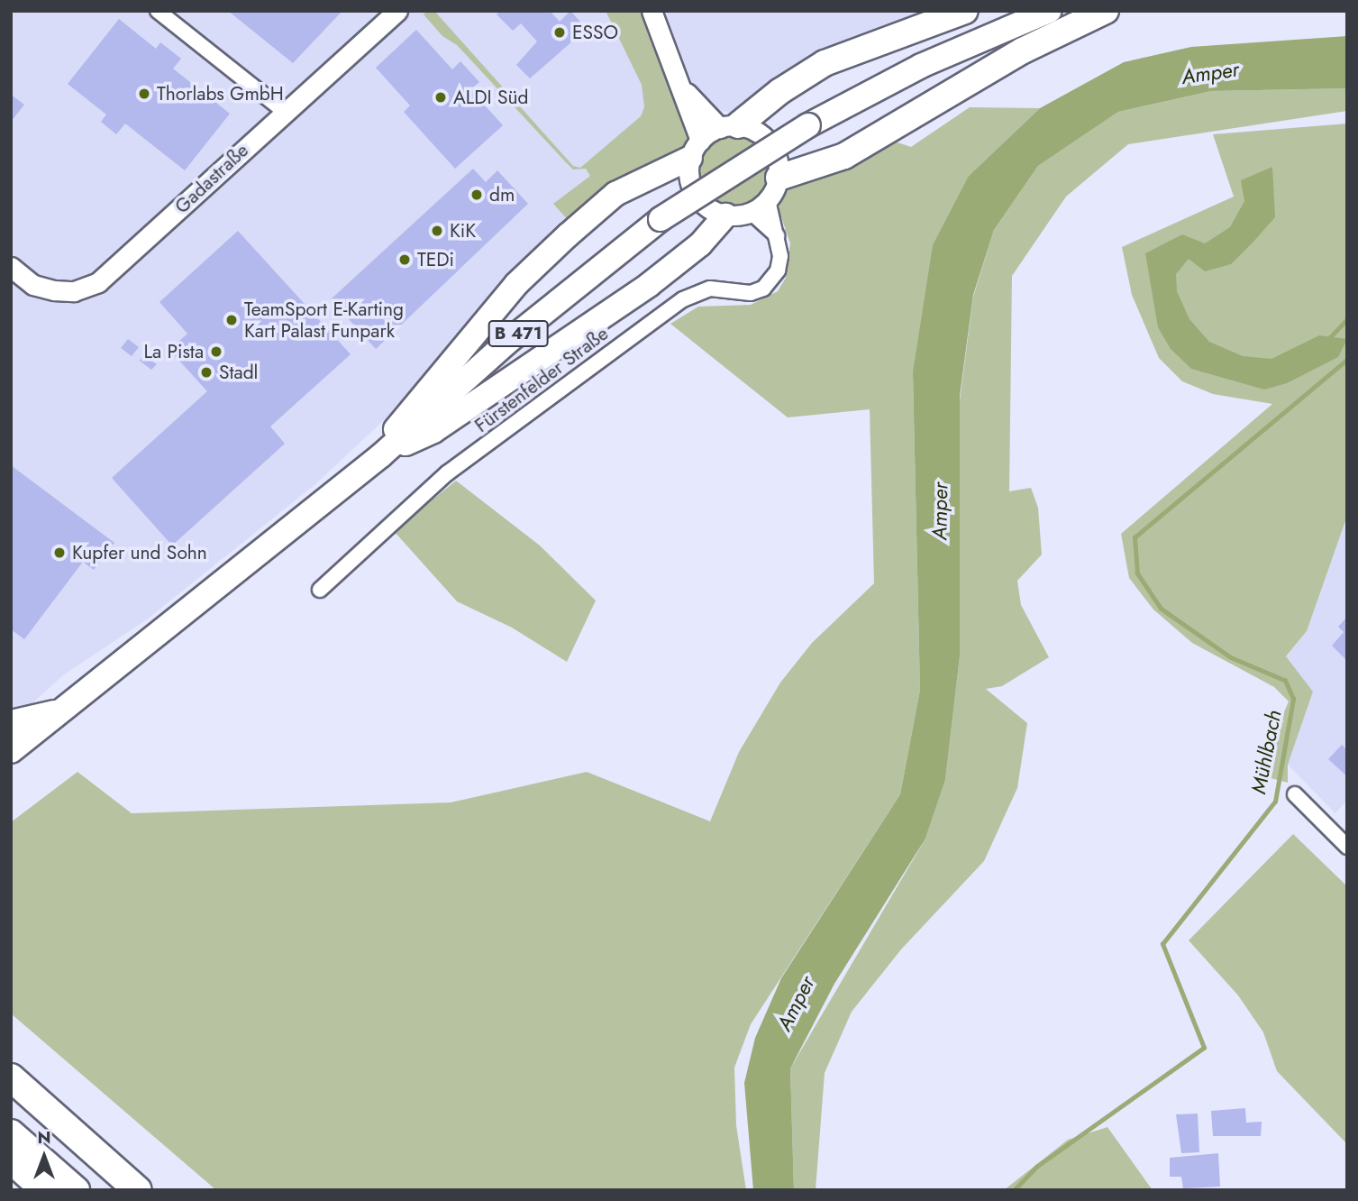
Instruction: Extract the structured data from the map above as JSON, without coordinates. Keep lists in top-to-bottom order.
{
  "streets": {
    "main road": ["B 471"],
    "street": ["Gadastraße", "Fürstenfelder Straße"]
  },
  "water": ["Amper", "Mühlbach"],
  "places": [
    "ESSO",
    "Thorlabs GmbH",
    "ALDI Süd",
    "dm",
    "KiK",
    "TEDi",
    "TeamSport E-Karting Kart Palast Funpark",
    "La Pista",
    "Stadl",
    "Kupfer und Sohn"
  ],
  "north": "top"
}
